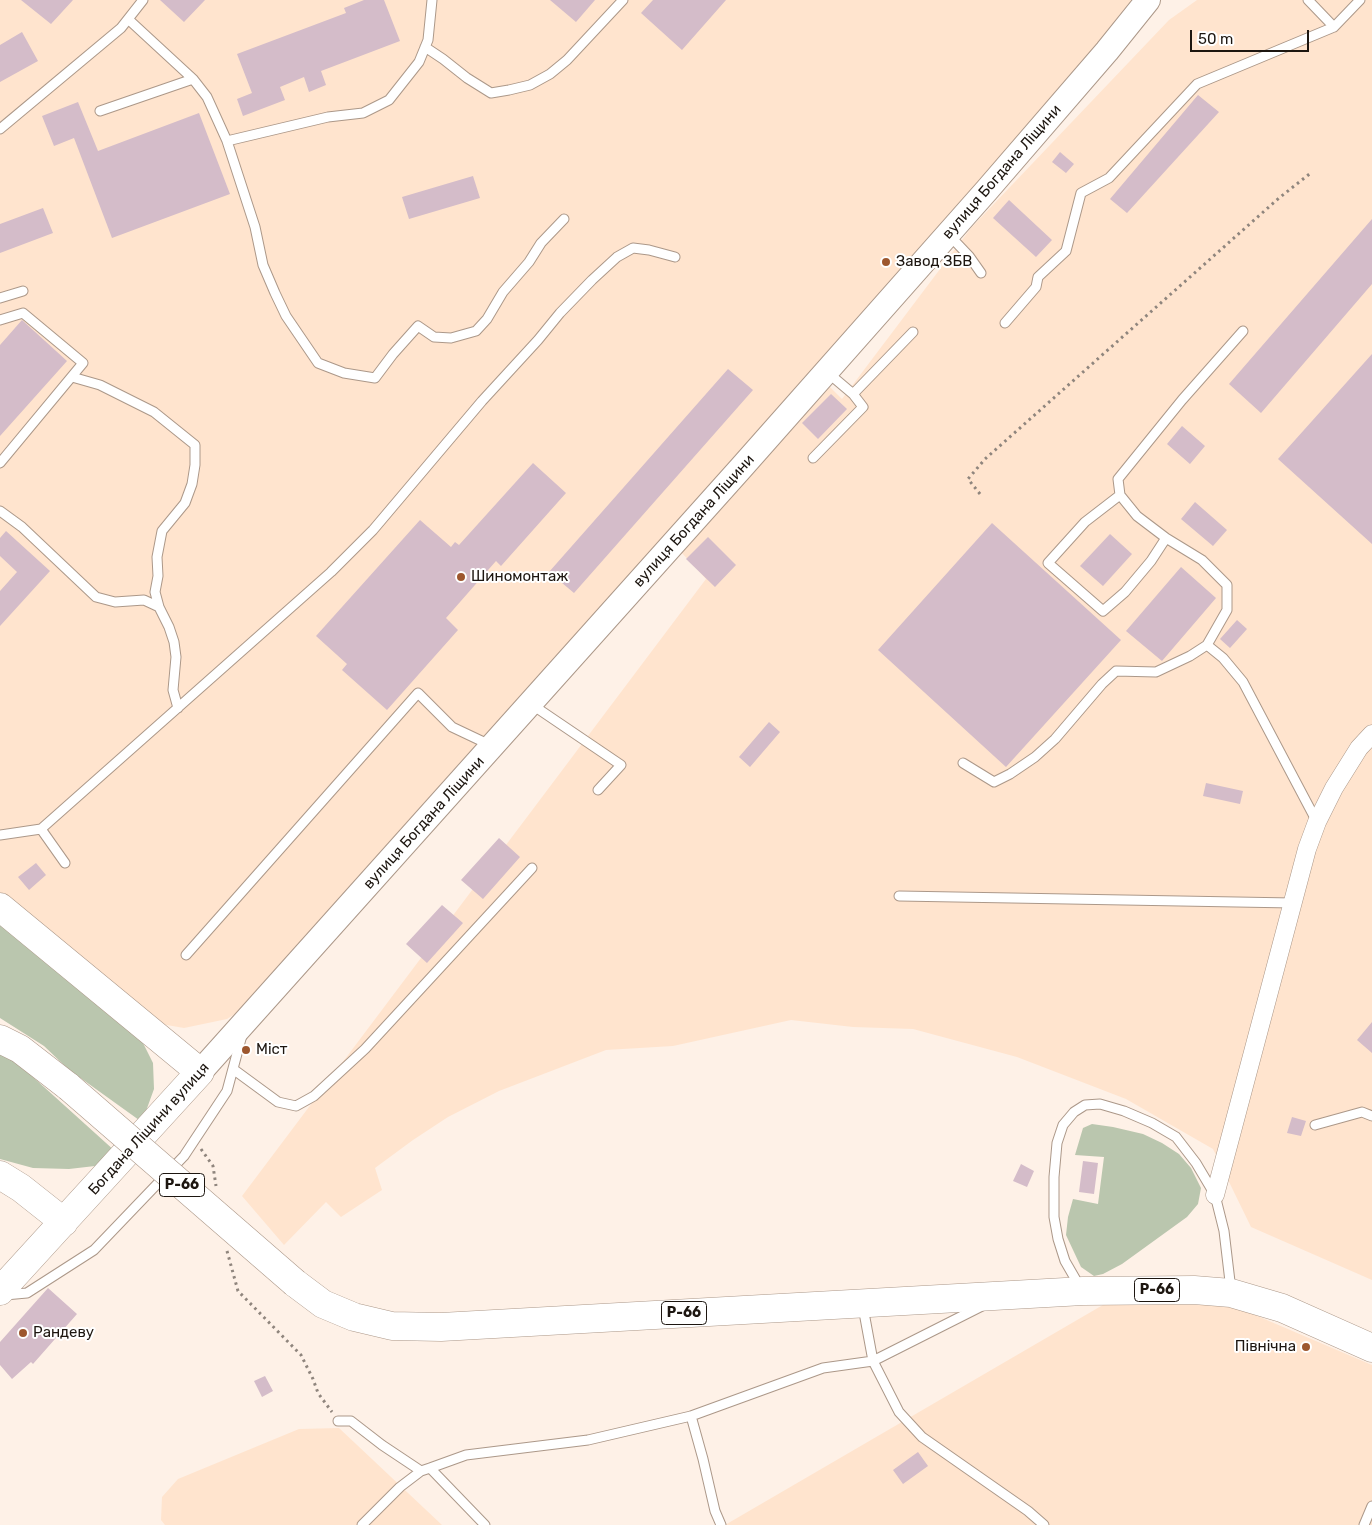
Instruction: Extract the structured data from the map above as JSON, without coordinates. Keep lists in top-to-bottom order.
{
  "streets": {
    "main road": ["вулиця Богдана Ліщини", "Богдана Ліщини вулиця", "Р-66"]
  },
  "crossings": [
    ["вулиця Богдана Ліщини", "Богдана Ліщини вулиця"]
  ],
  "places": [
    "Завод ЗБВ",
    "Шиномонтаж",
    "Міст",
    "Рандеву",
    "Північна"
  ],
  "scale_bar": "50 m"
}
